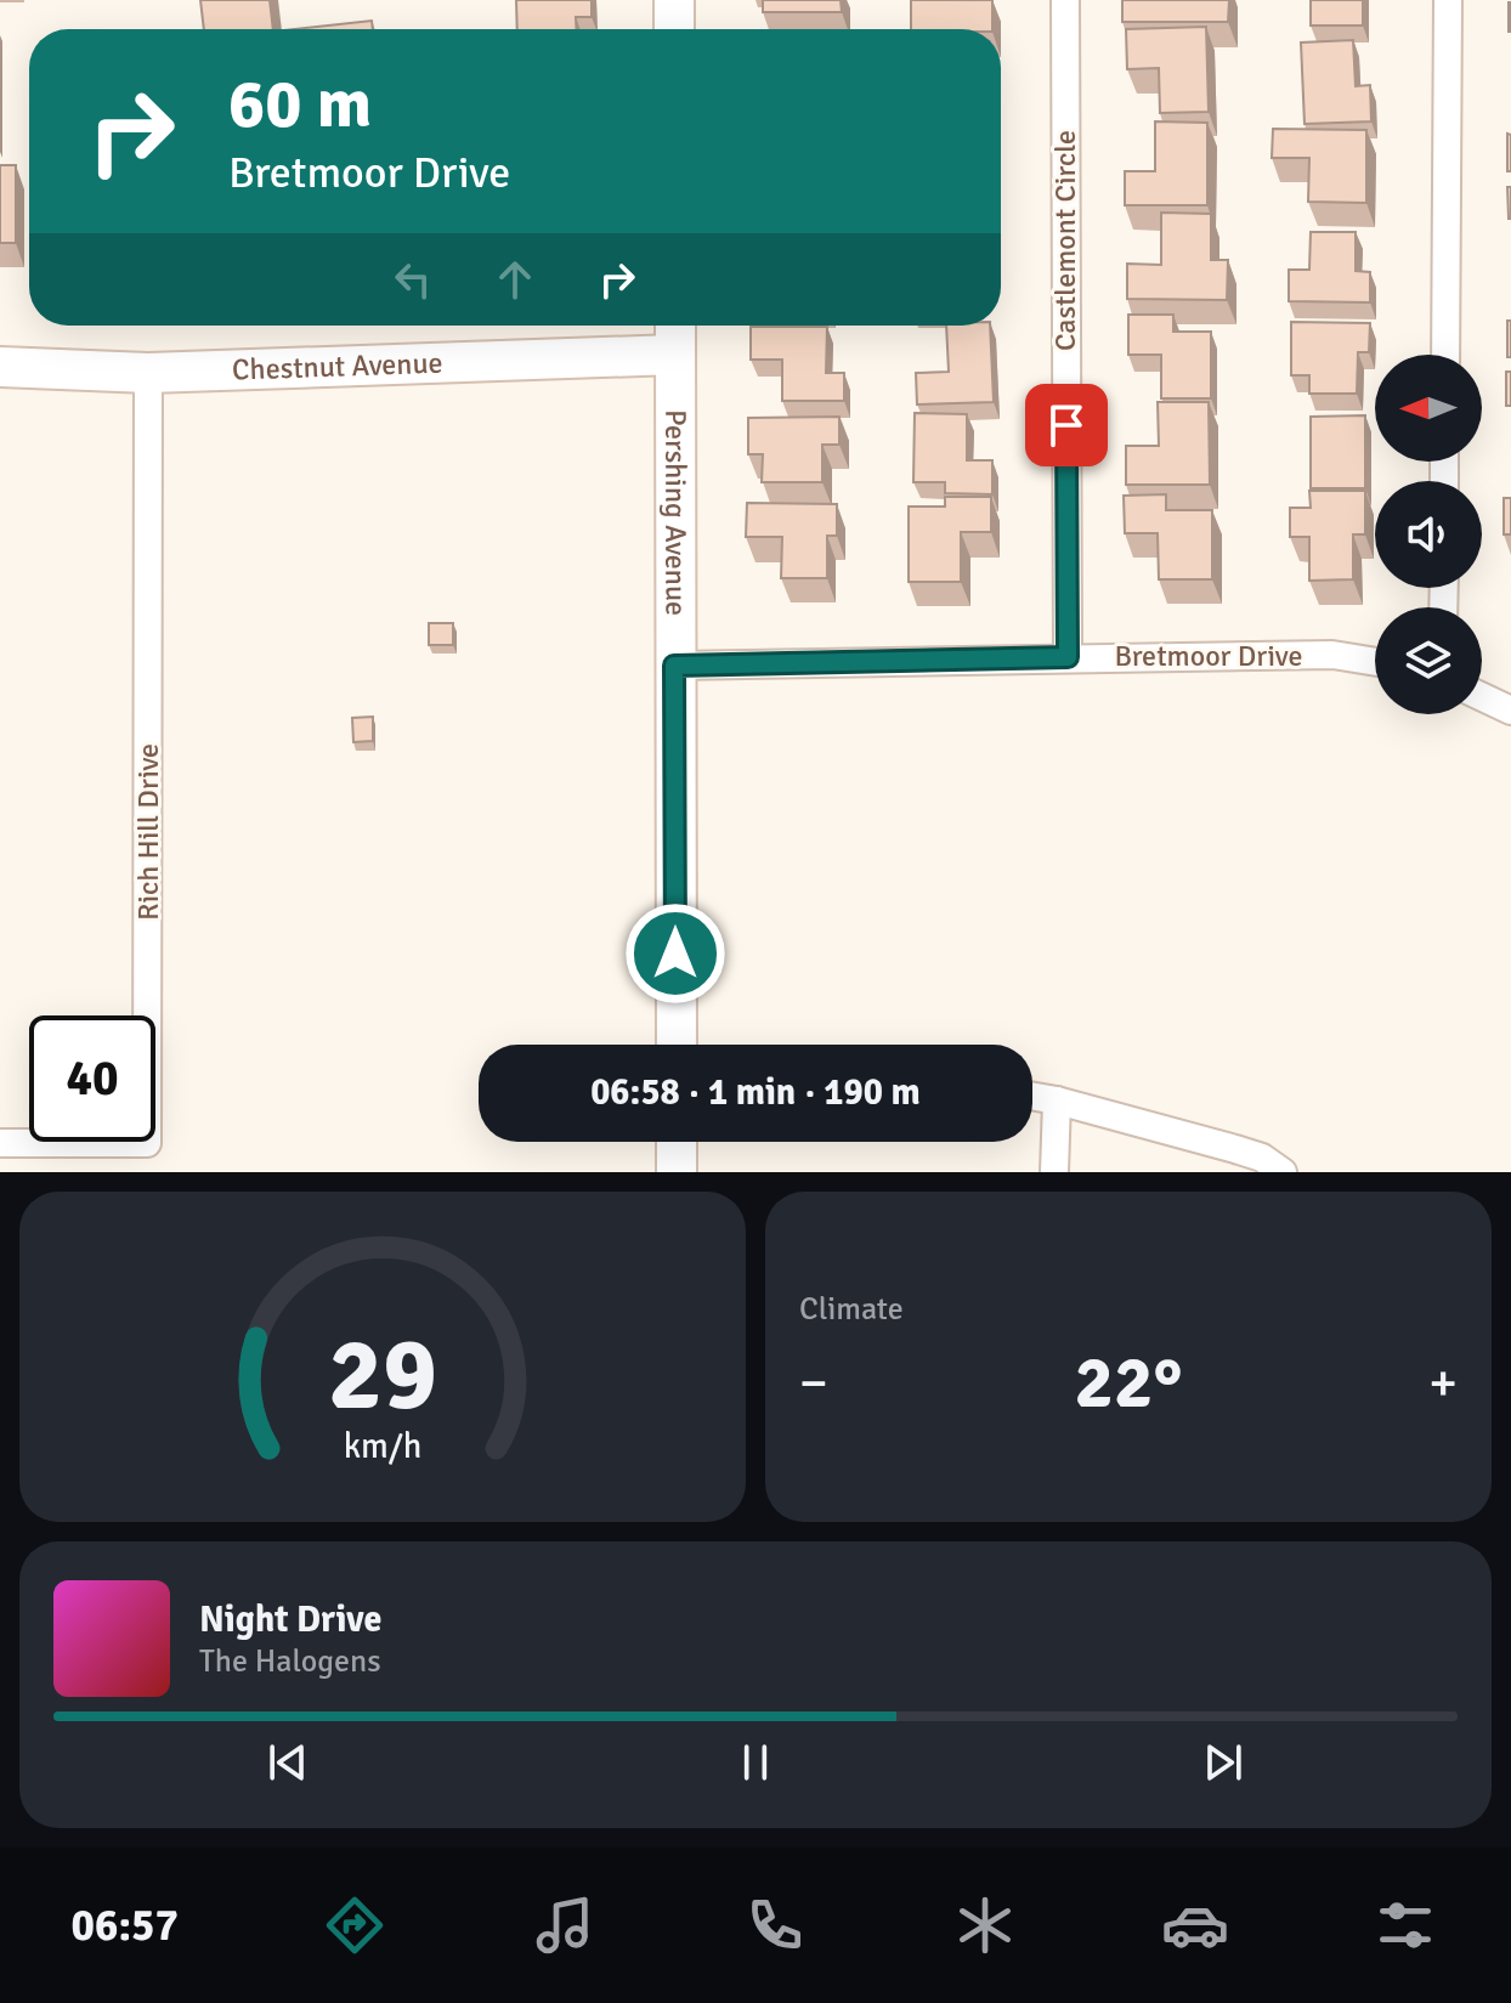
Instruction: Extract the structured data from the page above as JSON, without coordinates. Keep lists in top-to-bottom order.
{
  "streets": {
    "street": [
      "Castlemont Circle",
      "Chestnut Avenue",
      "Pershing Avenue",
      "Bretmoor Drive",
      "Rich Hill Drive"
    ]
  },
  "crossings": [
    ["Castlemont Circle", "Bretmoor Drive"],
    ["Chestnut Avenue", "Pershing Avenue"],
    ["Chestnut Avenue", "Rich Hill Drive"],
    ["Pershing Avenue", "Bretmoor Drive"]
  ],
  "north": "left",
  "page": {
    "turn": ["60 m", "Bretmoor Drive"],
    "limit": "40",
    "trip": "06:58 · 1 min · 190 m",
    "tile": "Climate",
    "heat": ["−", "22°", "+"],
    "song": ["Night Drive", "The Halogens"],
    "tabs": "06:57",
    "gauge": ["29", "km/h"]
  }
}
